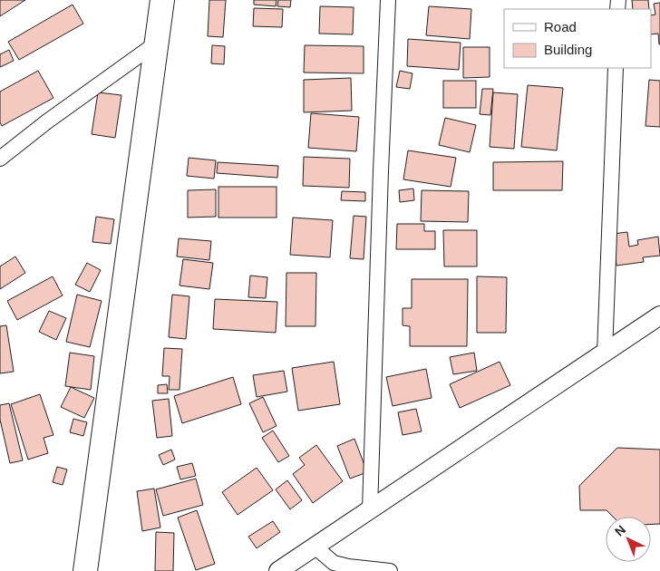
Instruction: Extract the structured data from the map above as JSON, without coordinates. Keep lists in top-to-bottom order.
{
  "legend": ["Road", "Building"],
  "north": "top left"
}
